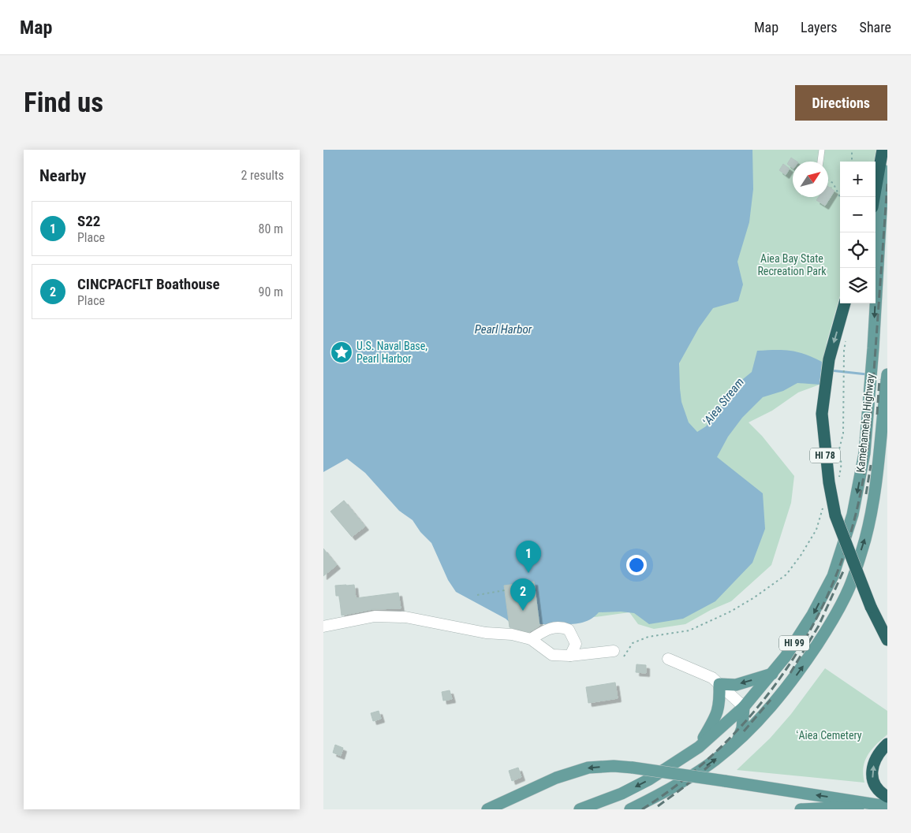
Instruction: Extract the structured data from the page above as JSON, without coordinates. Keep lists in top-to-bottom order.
{
  "streets": {
    "highway": ["HI 78"],
    "main road": ["Kamehameha Highway", "HI 99"]
  },
  "water": ["Pearl Harbor", "ʻAiea Stream"],
  "parks": ["Aiea Bay State Recreation Park", "ʻAiea Cemetery"],
  "places": {
    "place": ["U.S. Naval Base, Pearl Harbor"]
  },
  "north": "top right",
  "page": {
    "header": "Map",
    "nav": ["Map", "Layers", "Share"],
    "buttons": "Directions",
    "title": "Find us",
    "heading": ["Nearby", "2 results"],
    "map_buttons": ["+", "−"],
    "list": [
      {
        "mark": "1",
        "name": "S22",
        "note": "Place",
        "value": "80 m"
      },
      {
        "mark": "2",
        "name": "CINCPACFLT Boathouse",
        "note": "Place",
        "value": "90 m"
      }
    ],
    "pins": ["1", "2"]
  }
}
